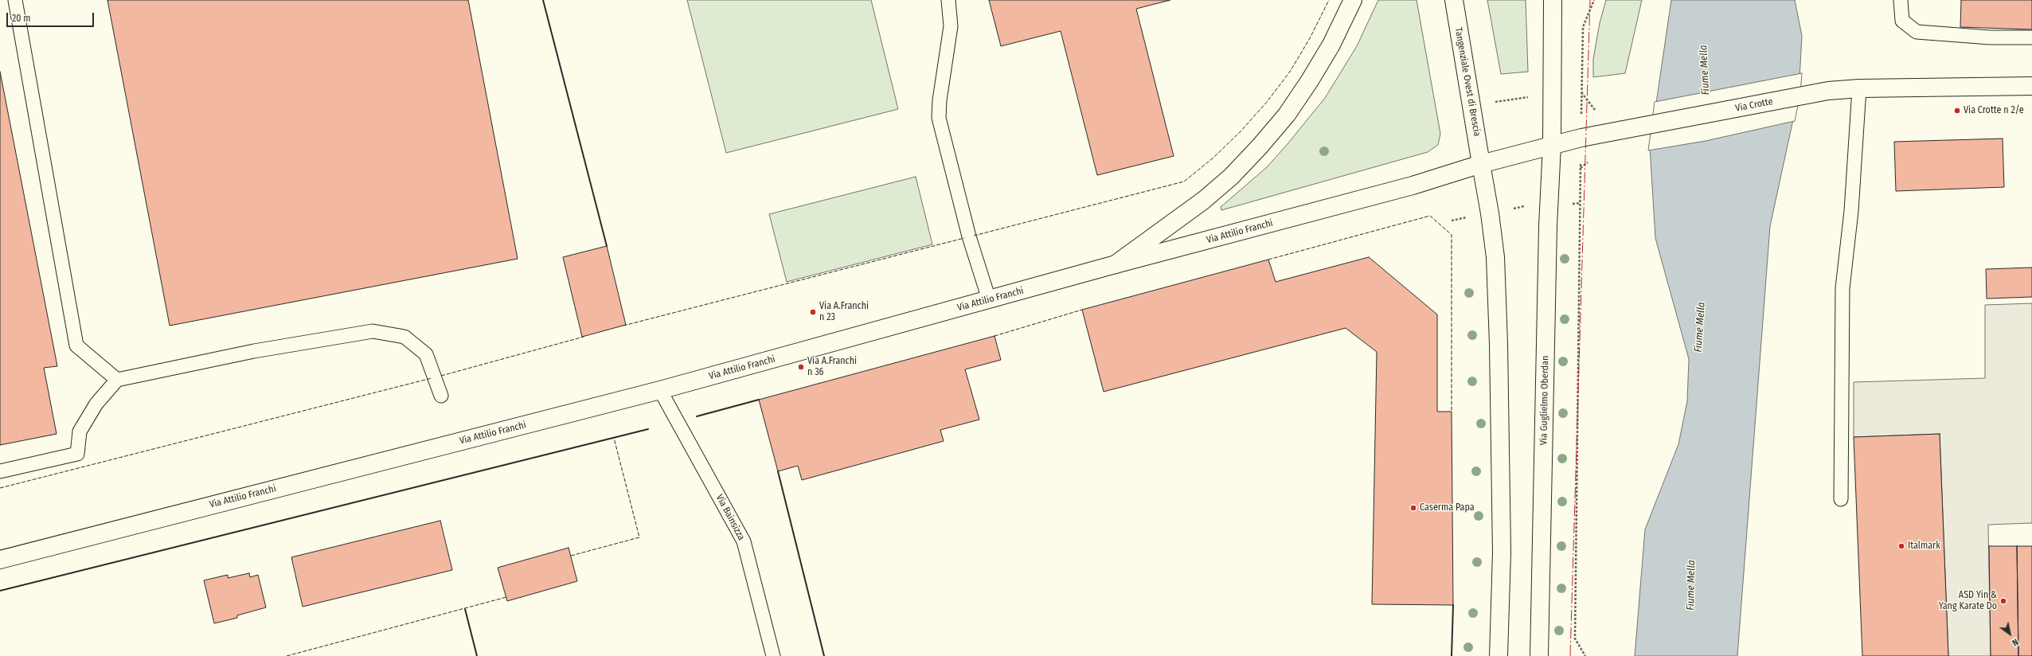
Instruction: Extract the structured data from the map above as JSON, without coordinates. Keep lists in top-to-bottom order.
{
  "streets": {
    "main road": [
      "Tangenziale Ovest di Brescia",
      "Via Crotte",
      "Via Attilio Franchi",
      "Via Guglielmo Oberdan"
    ],
    "lane": ["Via Bainsizza"]
  },
  "crossings": [
    ["Tangenziale Ovest di Brescia", "Via Crotte"],
    ["Tangenziale Ovest di Brescia", "Via Attilio Franchi"],
    ["Via Crotte", "Via Attilio Franchi"],
    ["Via Crotte", "Via Guglielmo Oberdan"],
    ["Via Attilio Franchi", "Via Bainsizza"]
  ],
  "water": ["Fiume Mella"],
  "places": [
    "Via Crotte n 2/e",
    "Via A.Franchi n 23",
    "Via A.Franchi n 36",
    "Caserma Papa",
    "Italmark",
    "ASD Yin & Yang Karate Do"
  ],
  "scale_bar": "20 m",
  "north": "bottom right"
}
